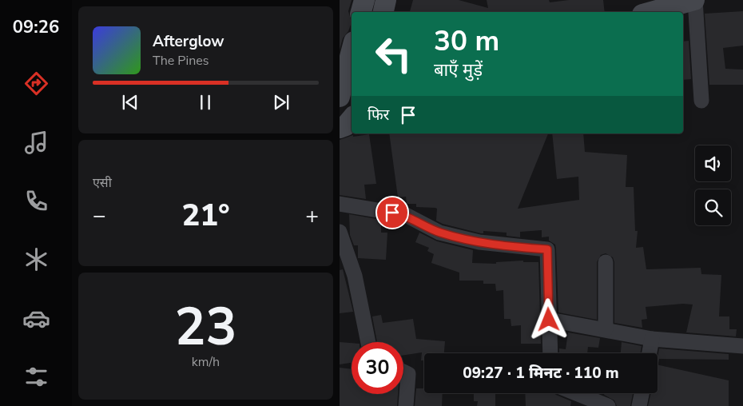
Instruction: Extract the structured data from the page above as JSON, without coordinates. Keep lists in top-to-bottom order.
{
  "page": {
    "tabs": "09:26",
    "turn": ["30 m", "बाएँ मुड़ें"],
    "song": ["Afterglow", "The Pines"],
    "then": "फिर",
    "tile": [
      "एसी",
      ["23", "km/h"]
    ],
    "heat": ["−", "21°", "+"],
    "limit": "30",
    "trip": "09:27 · 1 मिनट · 110 m"
  }
}
